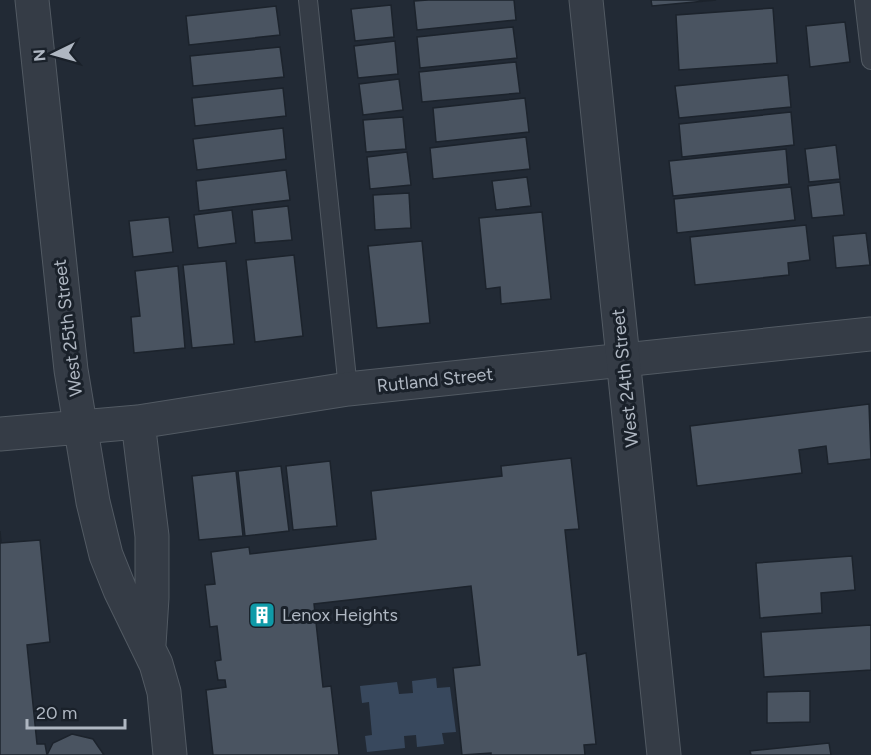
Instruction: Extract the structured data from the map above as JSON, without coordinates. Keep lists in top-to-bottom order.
{
  "streets": {
    "street": ["West 25th Street", "West 24th Street", "Rutland Street"]
  },
  "crossings": [
    ["West 25th Street", "Rutland Street"],
    ["West 24th Street", "Rutland Street"]
  ],
  "places": {
    "building": ["Lenox Heights"]
  },
  "scale_bar": "20 m",
  "north": "left"
}
